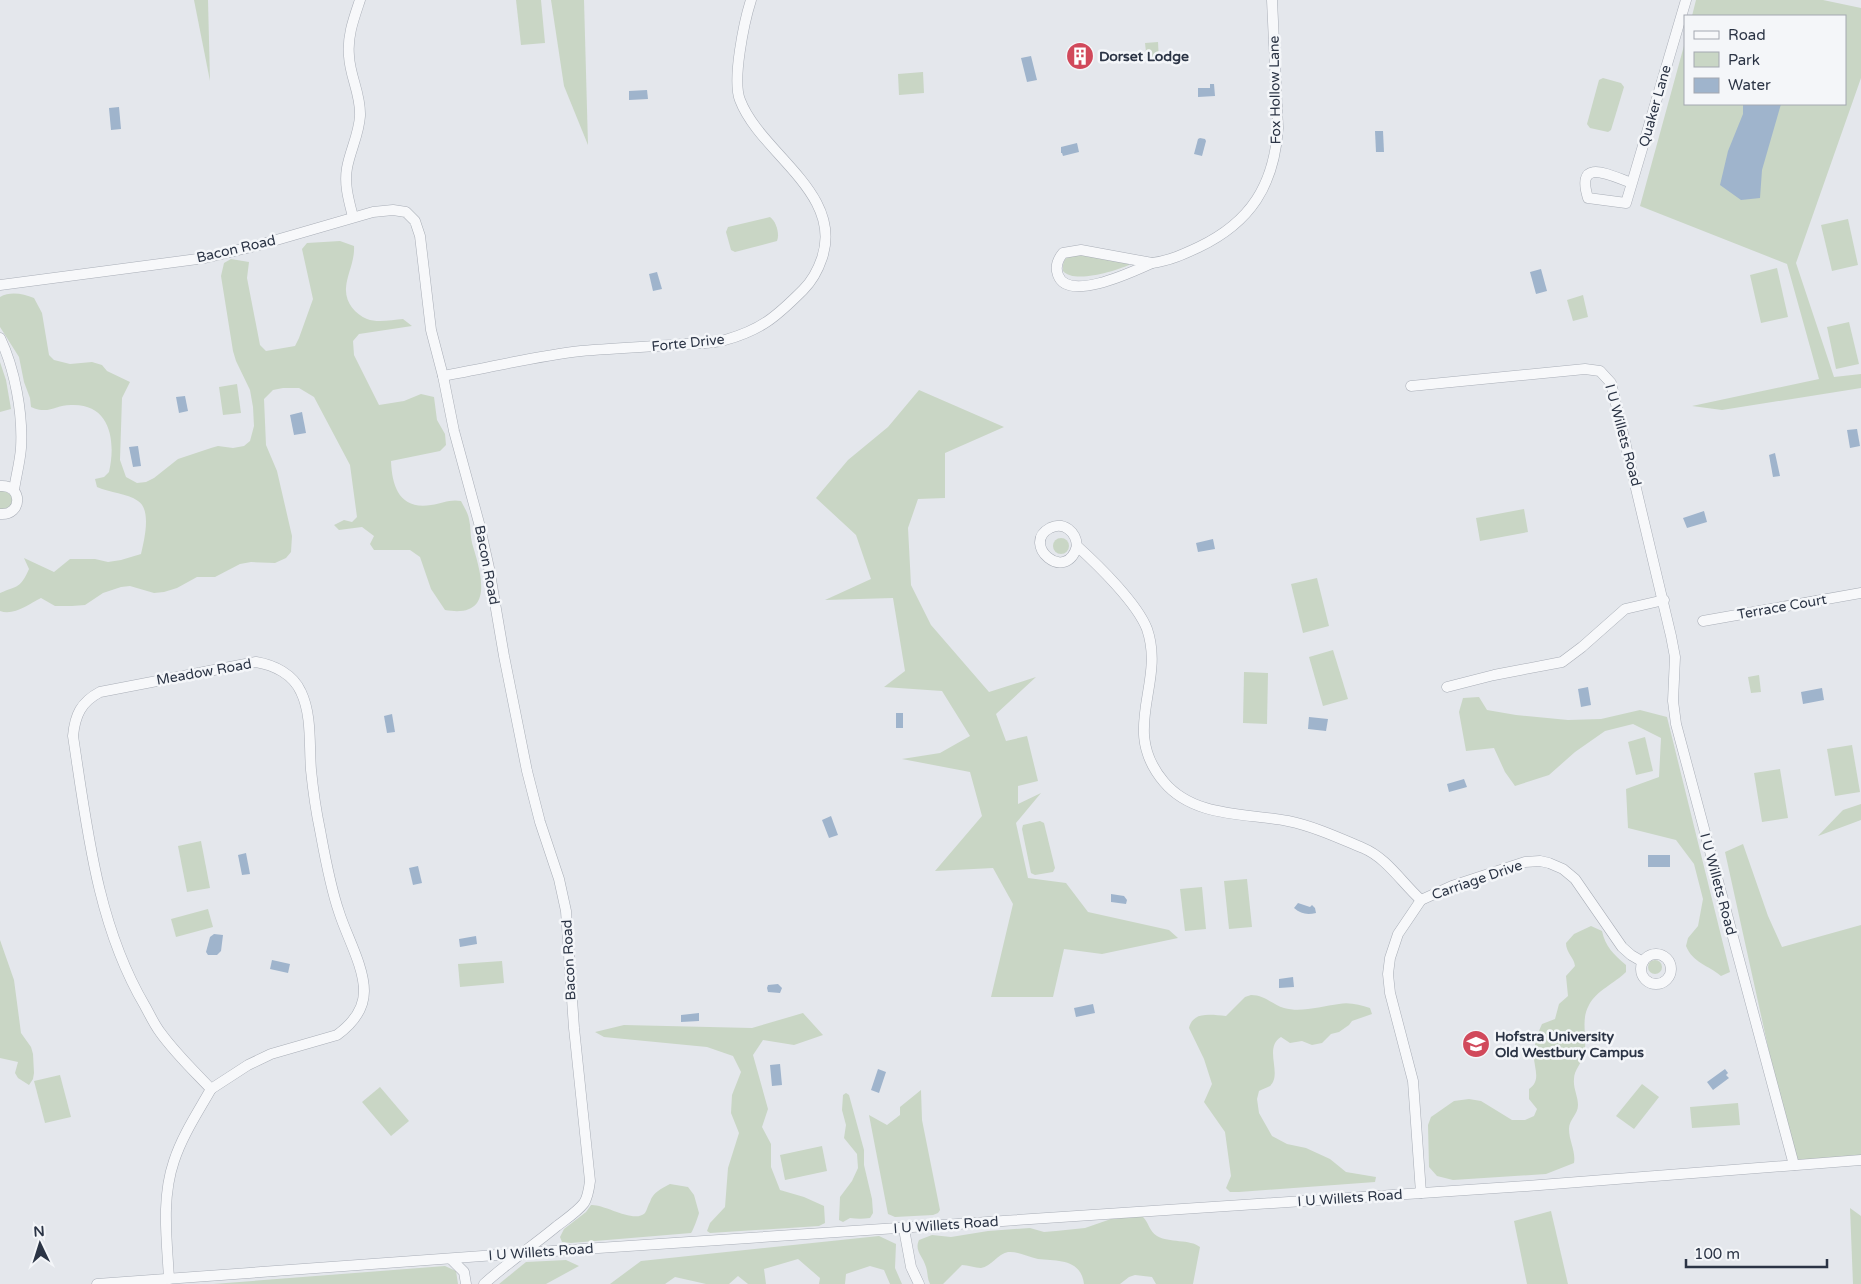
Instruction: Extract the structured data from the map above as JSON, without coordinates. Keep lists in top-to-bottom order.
{
  "streets": {
    "street": [
      "Fox Hollow Lane",
      "Quaker Lane",
      "Bacon Road",
      "Forte Drive",
      "I U Willets Road",
      "Terrace Court",
      "Meadow Road",
      "Carriage Drive"
    ]
  },
  "crossings": [
    ["Bacon Road", "Forte Drive"],
    ["Bacon Road", "I U Willets Road"],
    ["I U Willets Road", "Meadow Road"],
    ["I U Willets Road", "Carriage Drive"]
  ],
  "places": {
    "building": ["Dorset Lodge"],
    "school or university": ["Hofstra University Old Westbury Campus"]
  },
  "legend": ["Road", "Park", "Water"],
  "scale_bar": "100 m",
  "north": "top"
}
